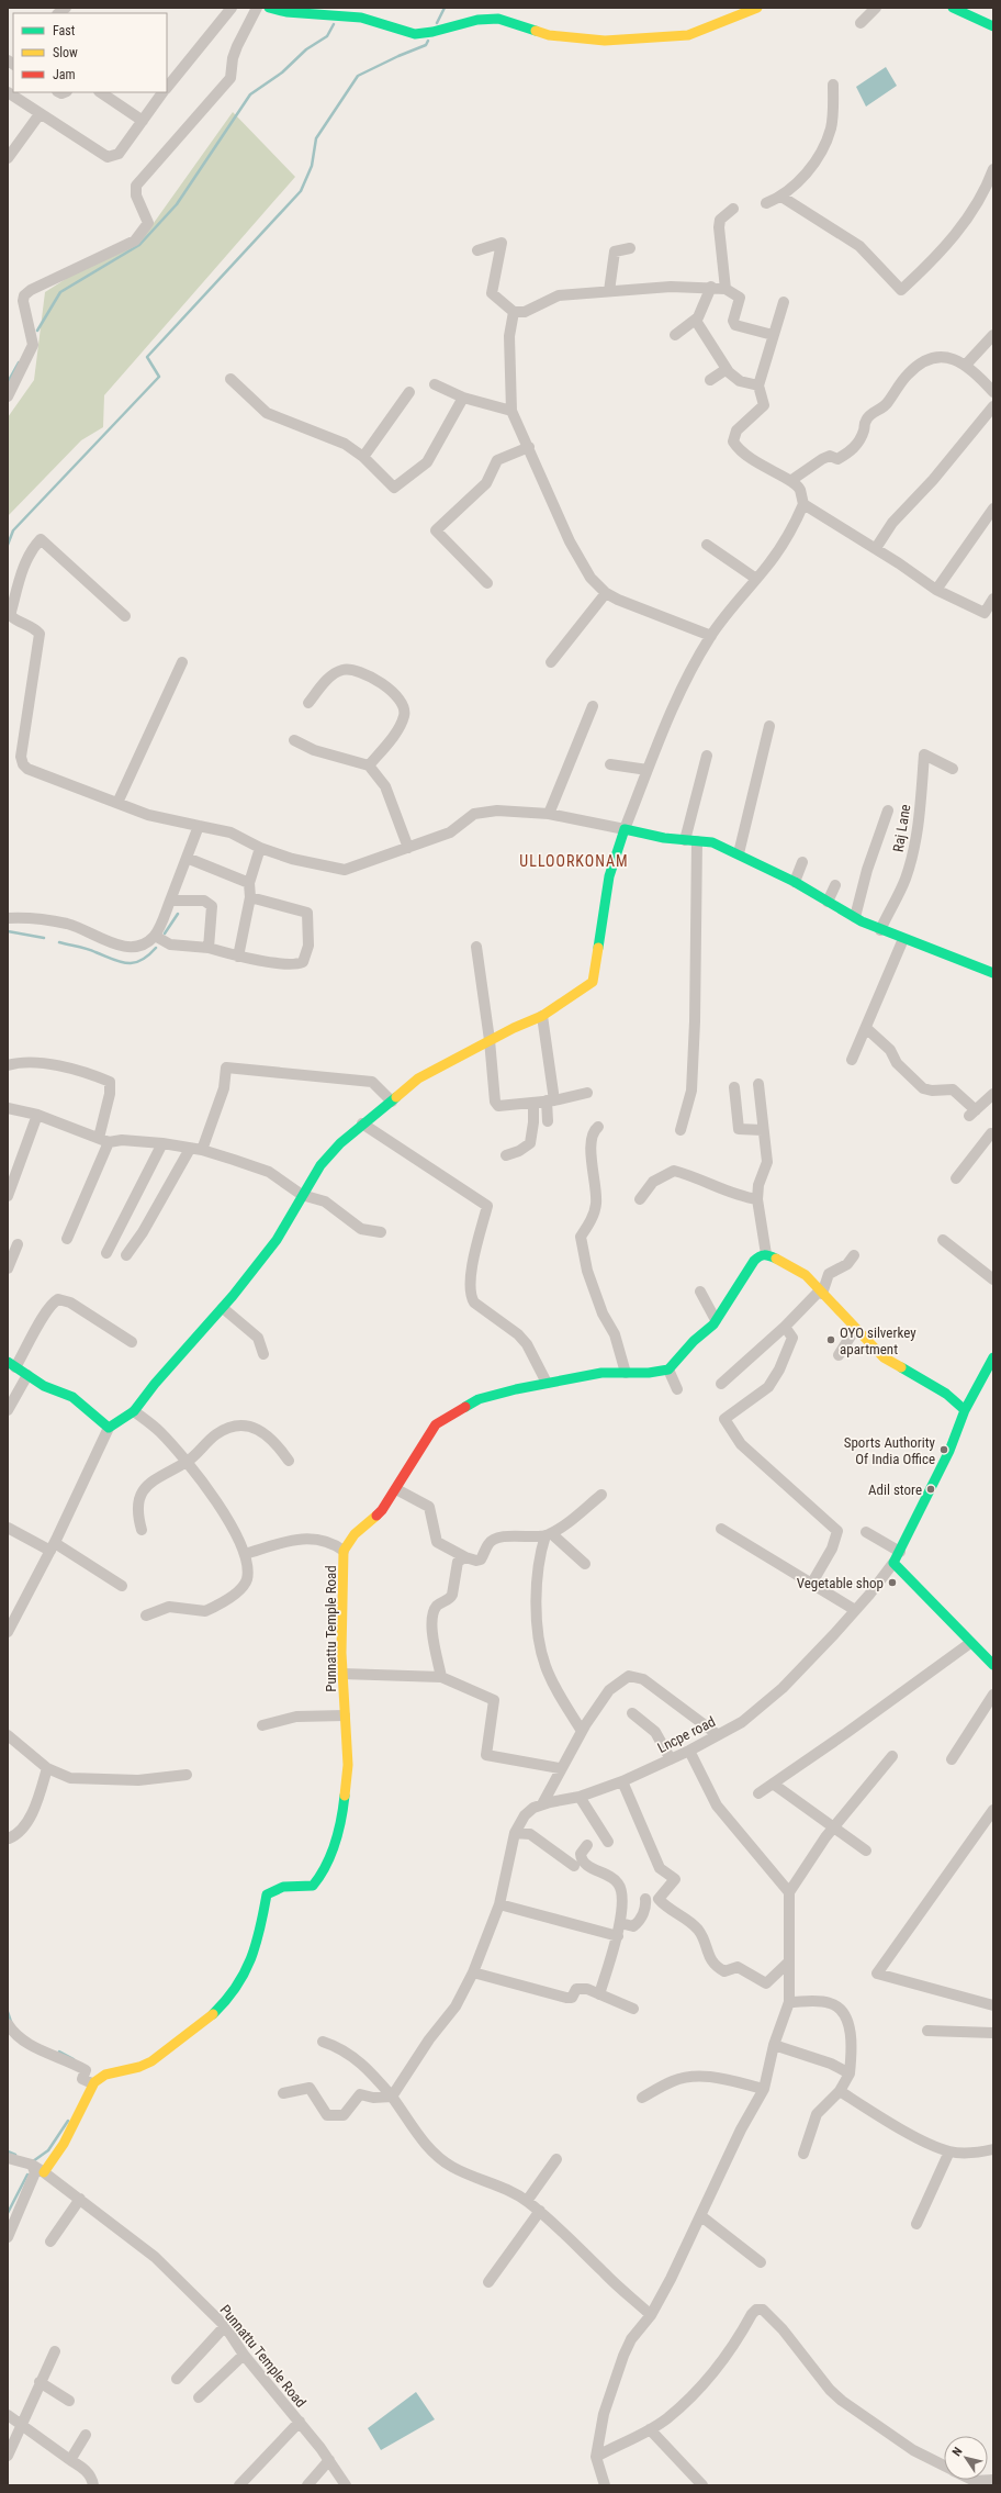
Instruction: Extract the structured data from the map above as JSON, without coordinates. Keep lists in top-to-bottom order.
{
  "streets": {
    "street": ["Raj Lane", "Punnattu Temple Road", "Lncpe road"]
  },
  "districts": ["ULLOORKONAM"],
  "places": [
    "OYO silverkey apartment",
    "Sports Authority Of India Office",
    "Adil store",
    "Vegetable shop"
  ],
  "legend": ["Fast", "Slow", "Jam"],
  "north": "top left"
}
